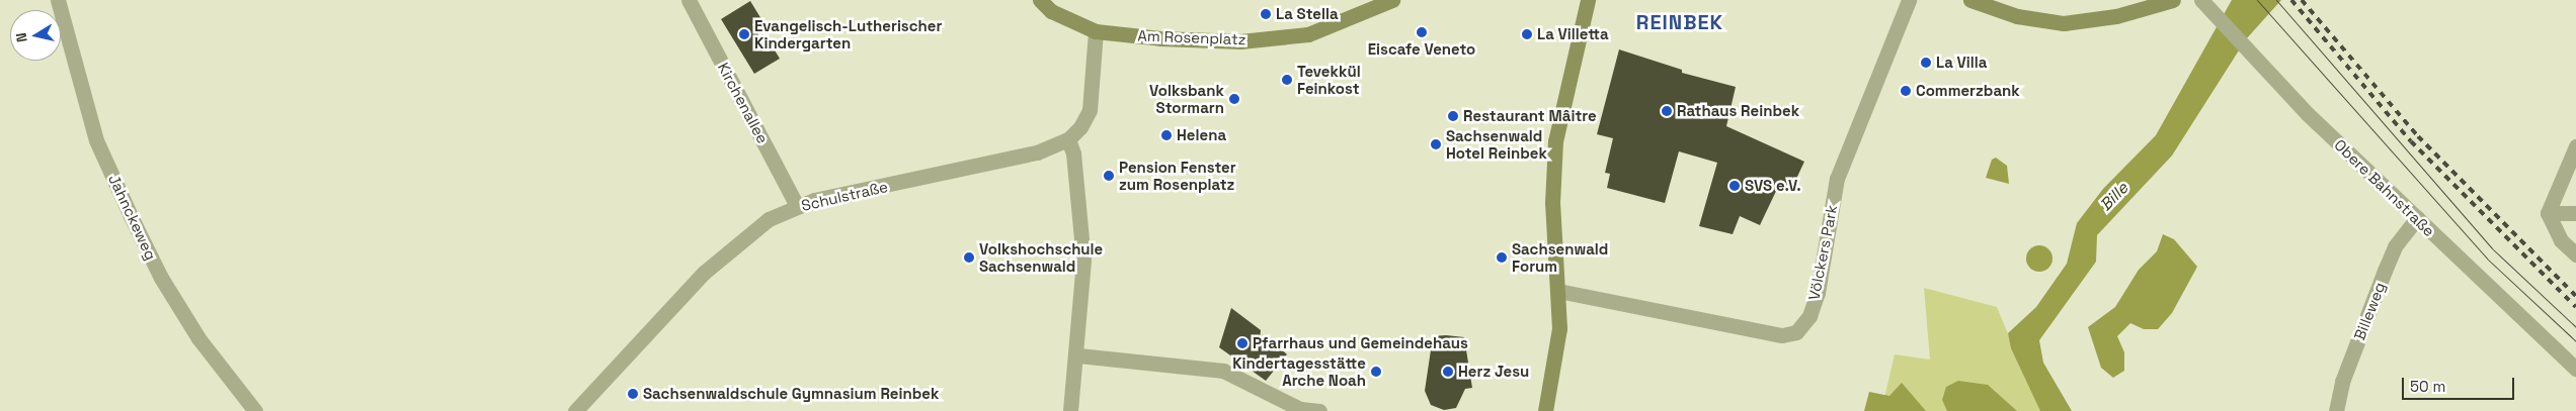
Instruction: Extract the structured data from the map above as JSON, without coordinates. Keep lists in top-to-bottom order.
{
  "streets": {
    "main road": ["Am Rosenplatz"],
    "street": [
      "Kirchenallee",
      "Obere Bahnstraße",
      "Schulstraße",
      "Jahnckeweg",
      "Völckers Park",
      "Billeweg"
    ]
  },
  "crossings": [
    ["Kirchenallee", "Schulstraße"],
    ["Obere Bahnstraße", "Billeweg"]
  ],
  "districts": ["REINBEK"],
  "water": ["Bille"],
  "places": [
    "La Stella",
    "Eiscafe Veneto",
    "Evangelisch-Lutherischer Kindergarten",
    "La Villetta",
    "La Villa",
    "Tevekkül Feinkost",
    "Commerzbank",
    "Volksbank Stormarn",
    "Rathaus Reinbek",
    "Restaurant Mâitre",
    "Helena",
    "Sachsenwald Hotel Reinbek",
    "Pension Fenster zum Rosenplatz",
    "SVS e.V.",
    "Volkshochschule Sachsenwald",
    "Sachsenwald Forum",
    "Pfarrhaus und Gemeindehaus",
    "Kindertagesstätte Arche Noah",
    "Herz Jesu",
    "Sachsenwaldschule Gymnasium Reinbek"
  ],
  "scale_bar": "50 m",
  "north": "left"
}
